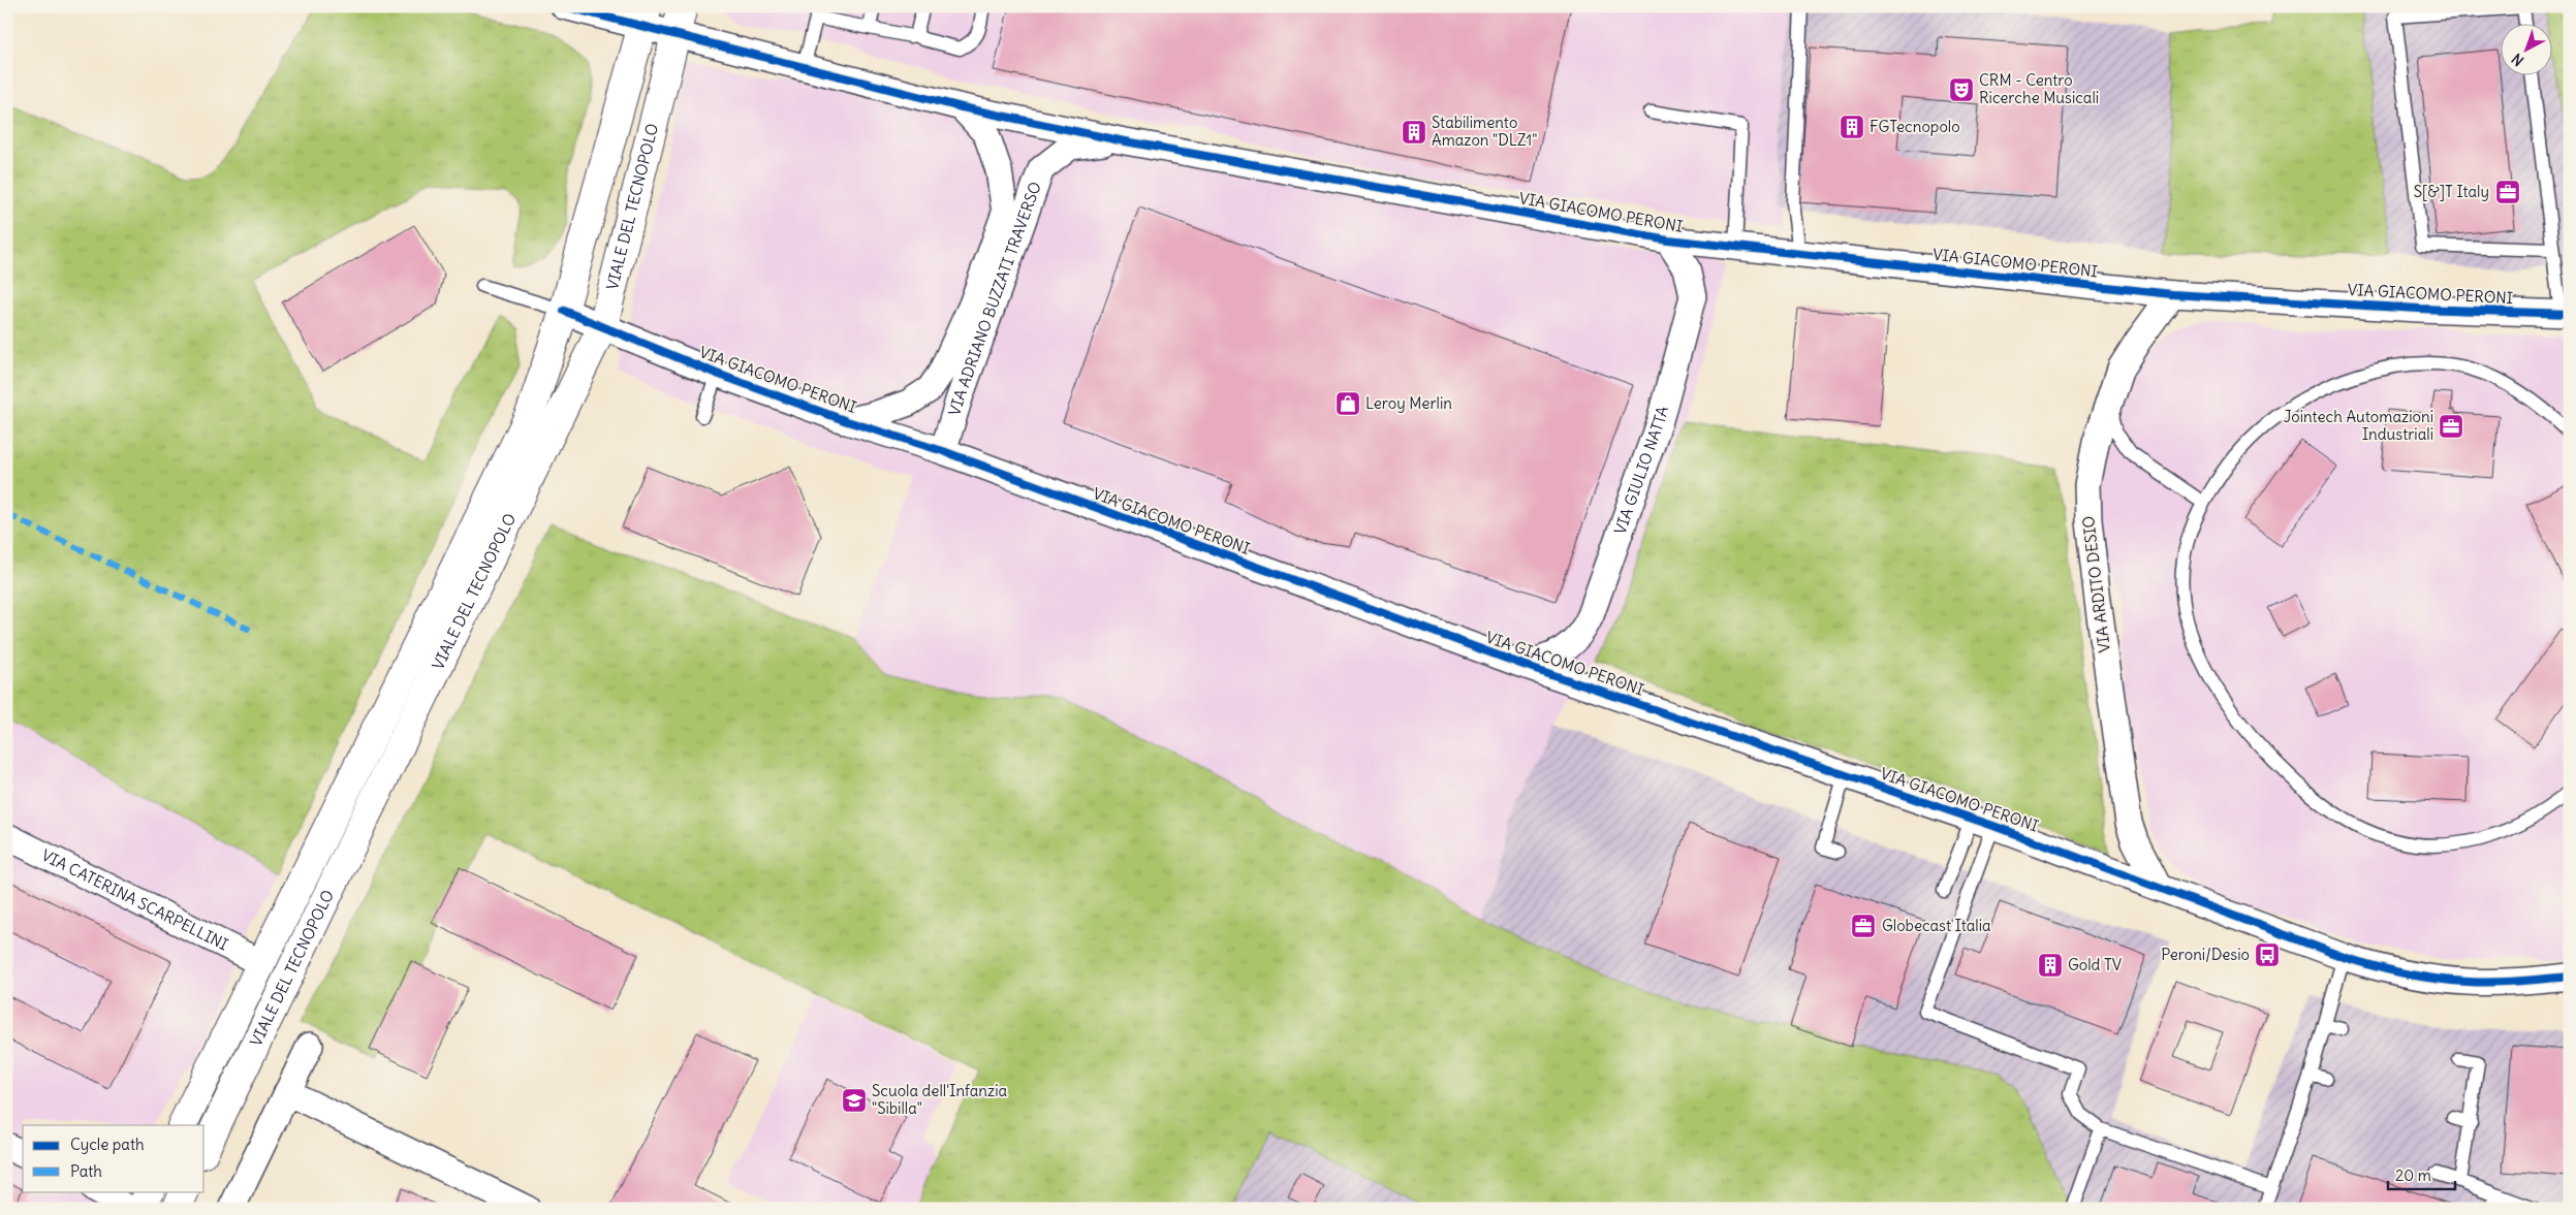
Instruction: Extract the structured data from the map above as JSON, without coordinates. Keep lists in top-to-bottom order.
{
  "streets": {
    "main road": ["VIALE DEL TECNOPOLO"],
    "street": [
      "VIA GIACOMO PERONI",
      "VIA ADRIANO BUZZATI TRAVERSO",
      "VIA GIULIO NATTA",
      "VIA ARDITO DESIO",
      "VIA CATERINA SCARPELLINI"
    ]
  },
  "crossings": [
    ["VIALE DEL TECNOPOLO", "VIA GIACOMO PERONI"],
    ["VIALE DEL TECNOPOLO", "VIA CATERINA SCARPELLINI"],
    ["VIA GIACOMO PERONI", "VIA ADRIANO BUZZATI TRAVERSO"],
    ["VIA GIACOMO PERONI", "VIA GIULIO NATTA"],
    ["VIA GIACOMO PERONI", "VIA ARDITO DESIO"]
  ],
  "places": {
    "theatre": ["CRM - Centro Ricerche Musicali"],
    "building": ["FGTecnopolo", "Stabilimento Amazon \"DLZ1\"", "Gold TV"],
    "office": ["S[&]T Italy", "Jointech Automazioni Industriali", "Globecast Italia"],
    "shop": ["Leroy Merlin"],
    "bus stop": ["Peroni/Desio"],
    "school or university": ["Scuola dell'Infanzia \"Sibilla\""]
  },
  "legend": ["Cycle path", "Path"],
  "scale_bar": "20 m",
  "north": "bottom left"
}
